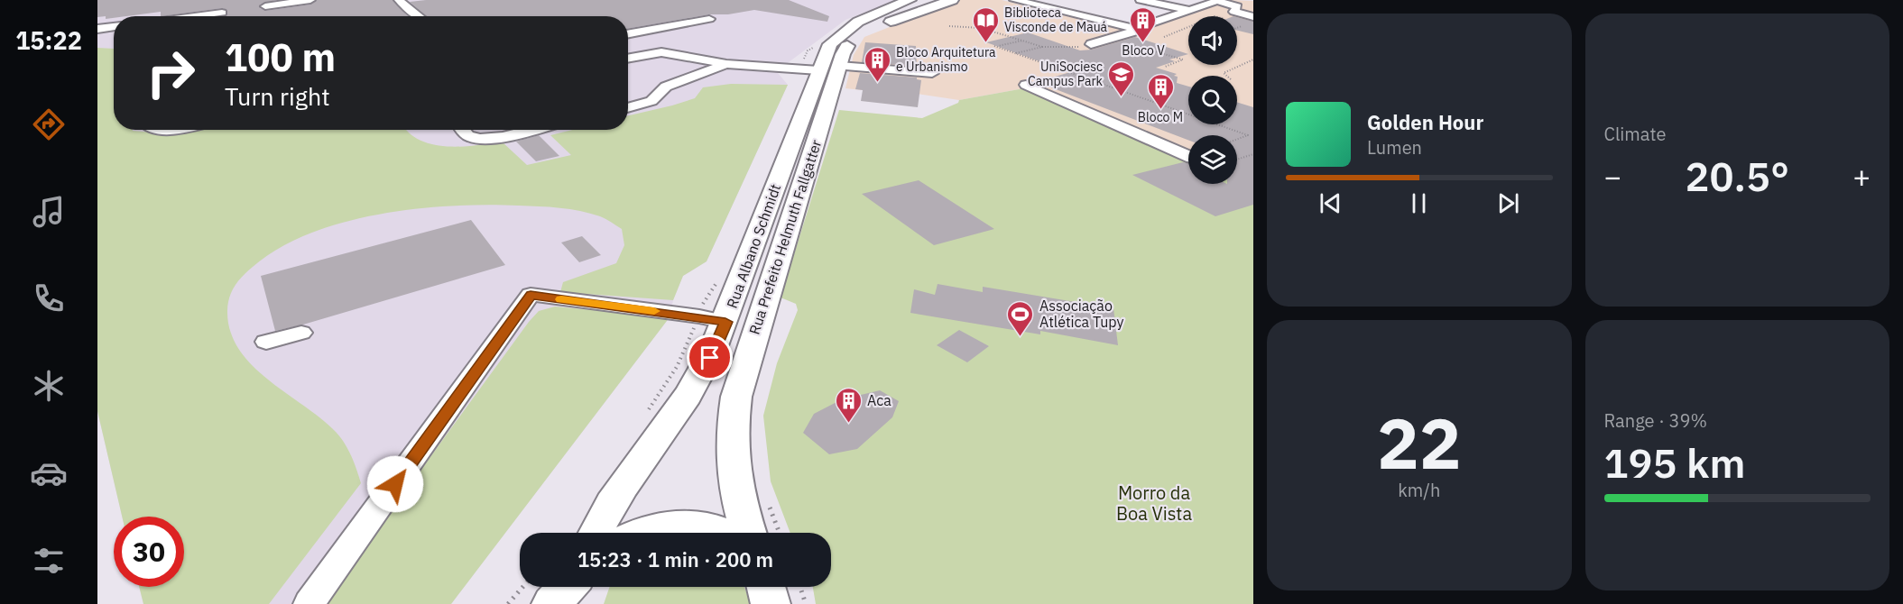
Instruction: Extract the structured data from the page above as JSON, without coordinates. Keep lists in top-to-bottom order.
{
  "streets": {
    "main road": ["Rua Prefeito Helmuth Fallgatter", "Rua Albano Schmidt"]
  },
  "crossings": [
    ["Rua Prefeito Helmuth Fallgatter", "Rua Albano Schmidt"]
  ],
  "parks": ["Morro da Boa Vista"],
  "places": {
    "library": ["Biblioteca Visconde de Mauá"],
    "building": [
      "Bloco V",
      "Bloco Arquitetura e Urbanismo",
      "Bloco M",
      "Aca"
    ],
    "school or university": ["UniSociesc Campus Park"],
    "sports": ["Associação Atlética Tupy"]
  },
  "page": {
    "tabs": "15:22",
    "tile": [
      "Climate",
      ["22", "km/h"],
      ["Range · 39%", "195 km"]
    ],
    "turn": ["100 m", "Turn right"],
    "song": ["Golden Hour", "Lumen"],
    "heat": ["−", "20.5°", "+"],
    "limit": "30",
    "trip": "15:23 · 1 min · 200 m"
  }
}
